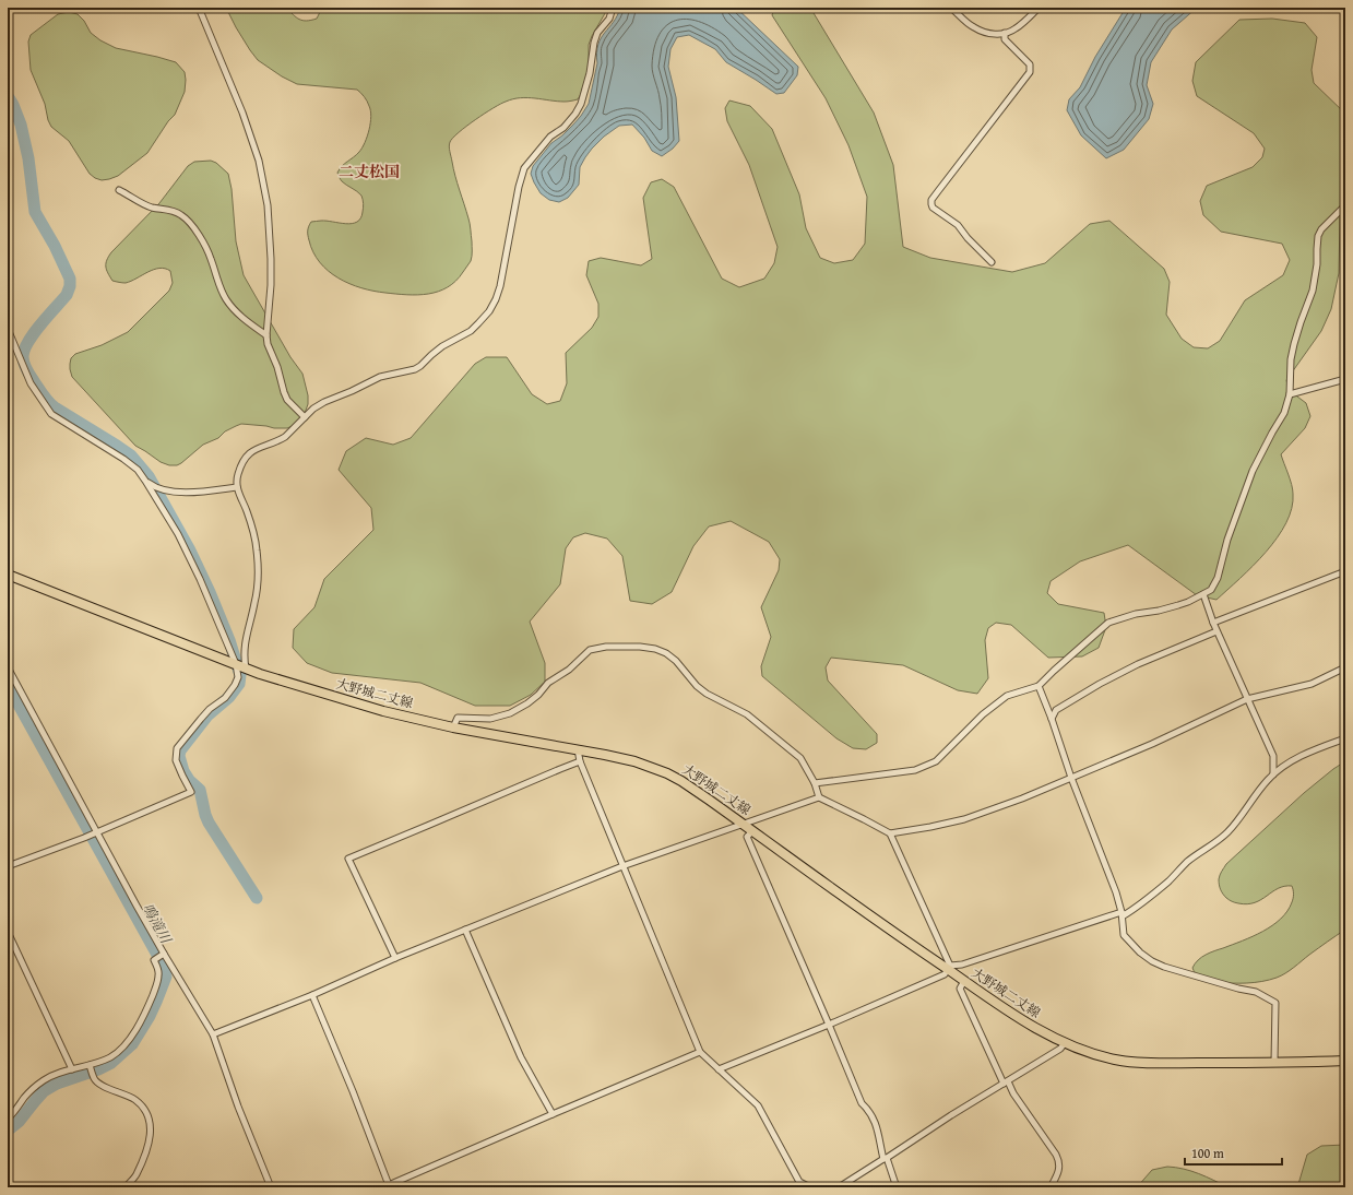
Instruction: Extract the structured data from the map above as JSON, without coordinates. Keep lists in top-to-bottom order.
{
  "streets": {
    "main road": ["大野城二丈線"]
  },
  "districts": ["二丈松国"],
  "water": ["鳴滝川"],
  "scale_bar": "100 m"
}
